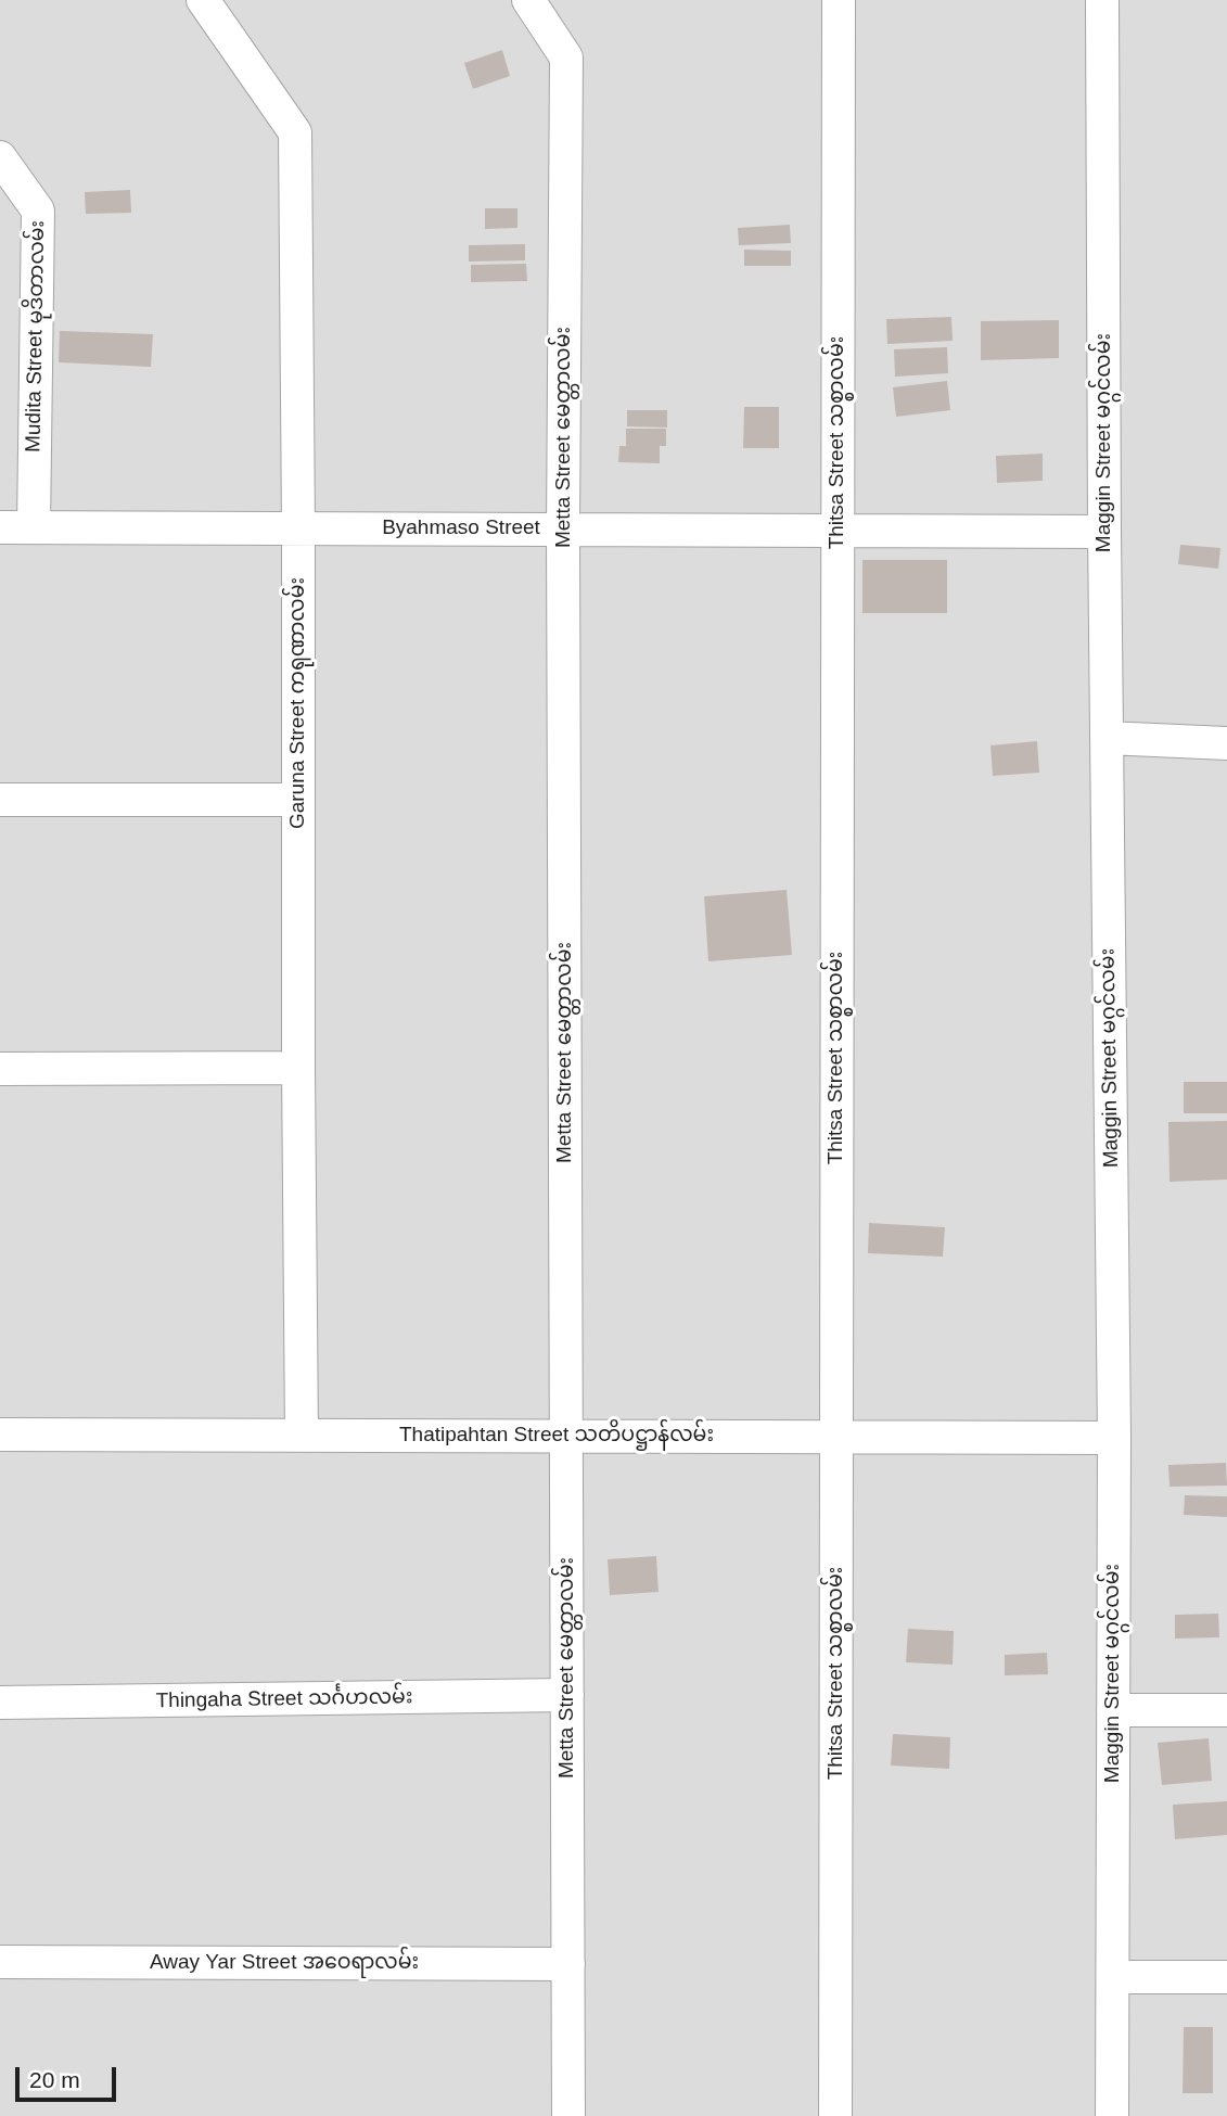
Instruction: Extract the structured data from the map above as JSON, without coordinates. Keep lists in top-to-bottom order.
{
  "streets": {
    "street": [
      "Mudita Street မုဒိတာလမ်း",
      "Metta Street မေတ္တာလမ်း",
      "Thitsa Street သစ္စာလမ်း",
      "Maggin Street မဂ္ဂင်လမ်း",
      "Byahmaso Street",
      "Garuna Street ကရုဏာလမ်း",
      "Thatipahtan Street သတိပဋ္ဌာန်လမ်း",
      "Thingaha Street သင်္ဂဟလမ်း",
      "Away Yar Street အဝေရာလမ်း"
    ]
  },
  "crossings": [
    ["Mudita Street မုဒိတာလမ်း", "Byahmaso Street"],
    ["Metta Street မေတ္တာလမ်း", "Byahmaso Street"],
    ["Metta Street မေတ္တာလမ်း", "Thatipahtan Street သတိပဋ္ဌာန်လမ်း"],
    ["Metta Street မေတ္တာလမ်း", "Thingaha Street သင်္ဂဟလမ်း"],
    ["Metta Street မေတ္တာလမ်း", "Away Yar Street အဝေရာလမ်း"],
    ["Thitsa Street သစ္စာလမ်း", "Byahmaso Street"],
    ["Thitsa Street သစ္စာလမ်း", "Thatipahtan Street သတိပဋ္ဌာန်လမ်း"],
    ["Maggin Street မဂ္ဂင်လမ်း", "Byahmaso Street"],
    ["Maggin Street မဂ္ဂင်လမ်း", "Thatipahtan Street သတိပဋ္ဌာန်လမ်း"],
    ["Byahmaso Street", "Garuna Street ကရုဏာလမ်း"],
    ["Garuna Street ကရုဏာလမ်း", "Thatipahtan Street သတိပဋ္ဌာန်လမ်း"]
  ],
  "scale_bar": "20 m"
}
